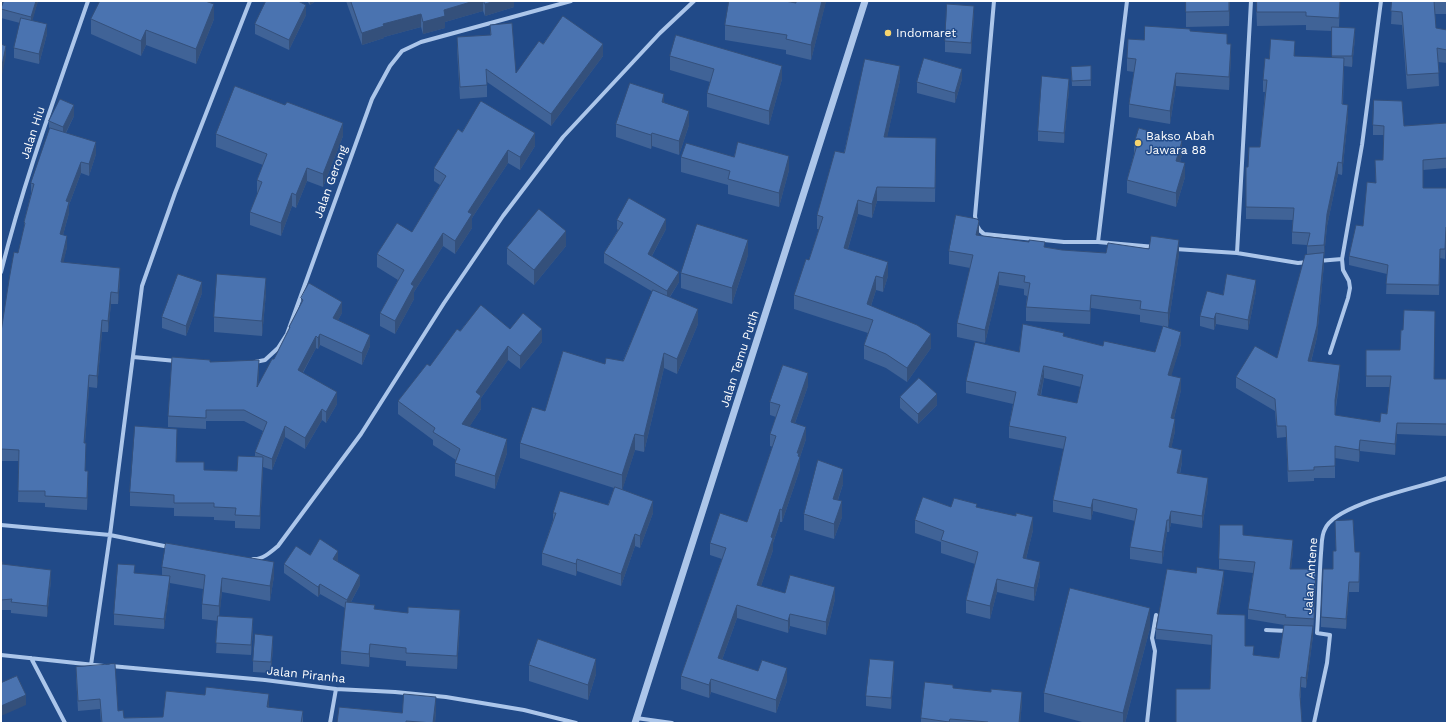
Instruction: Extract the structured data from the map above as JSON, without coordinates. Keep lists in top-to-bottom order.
{
  "streets": {
    "street": [
      "Jalan Hiu",
      "Jalan Gerong",
      "Jalan Temu Putih",
      "Jalan Antene",
      "Jalan Piranha"
    ]
  },
  "places": ["Indomaret", "Bakso Abah Jawara 88"]
}
